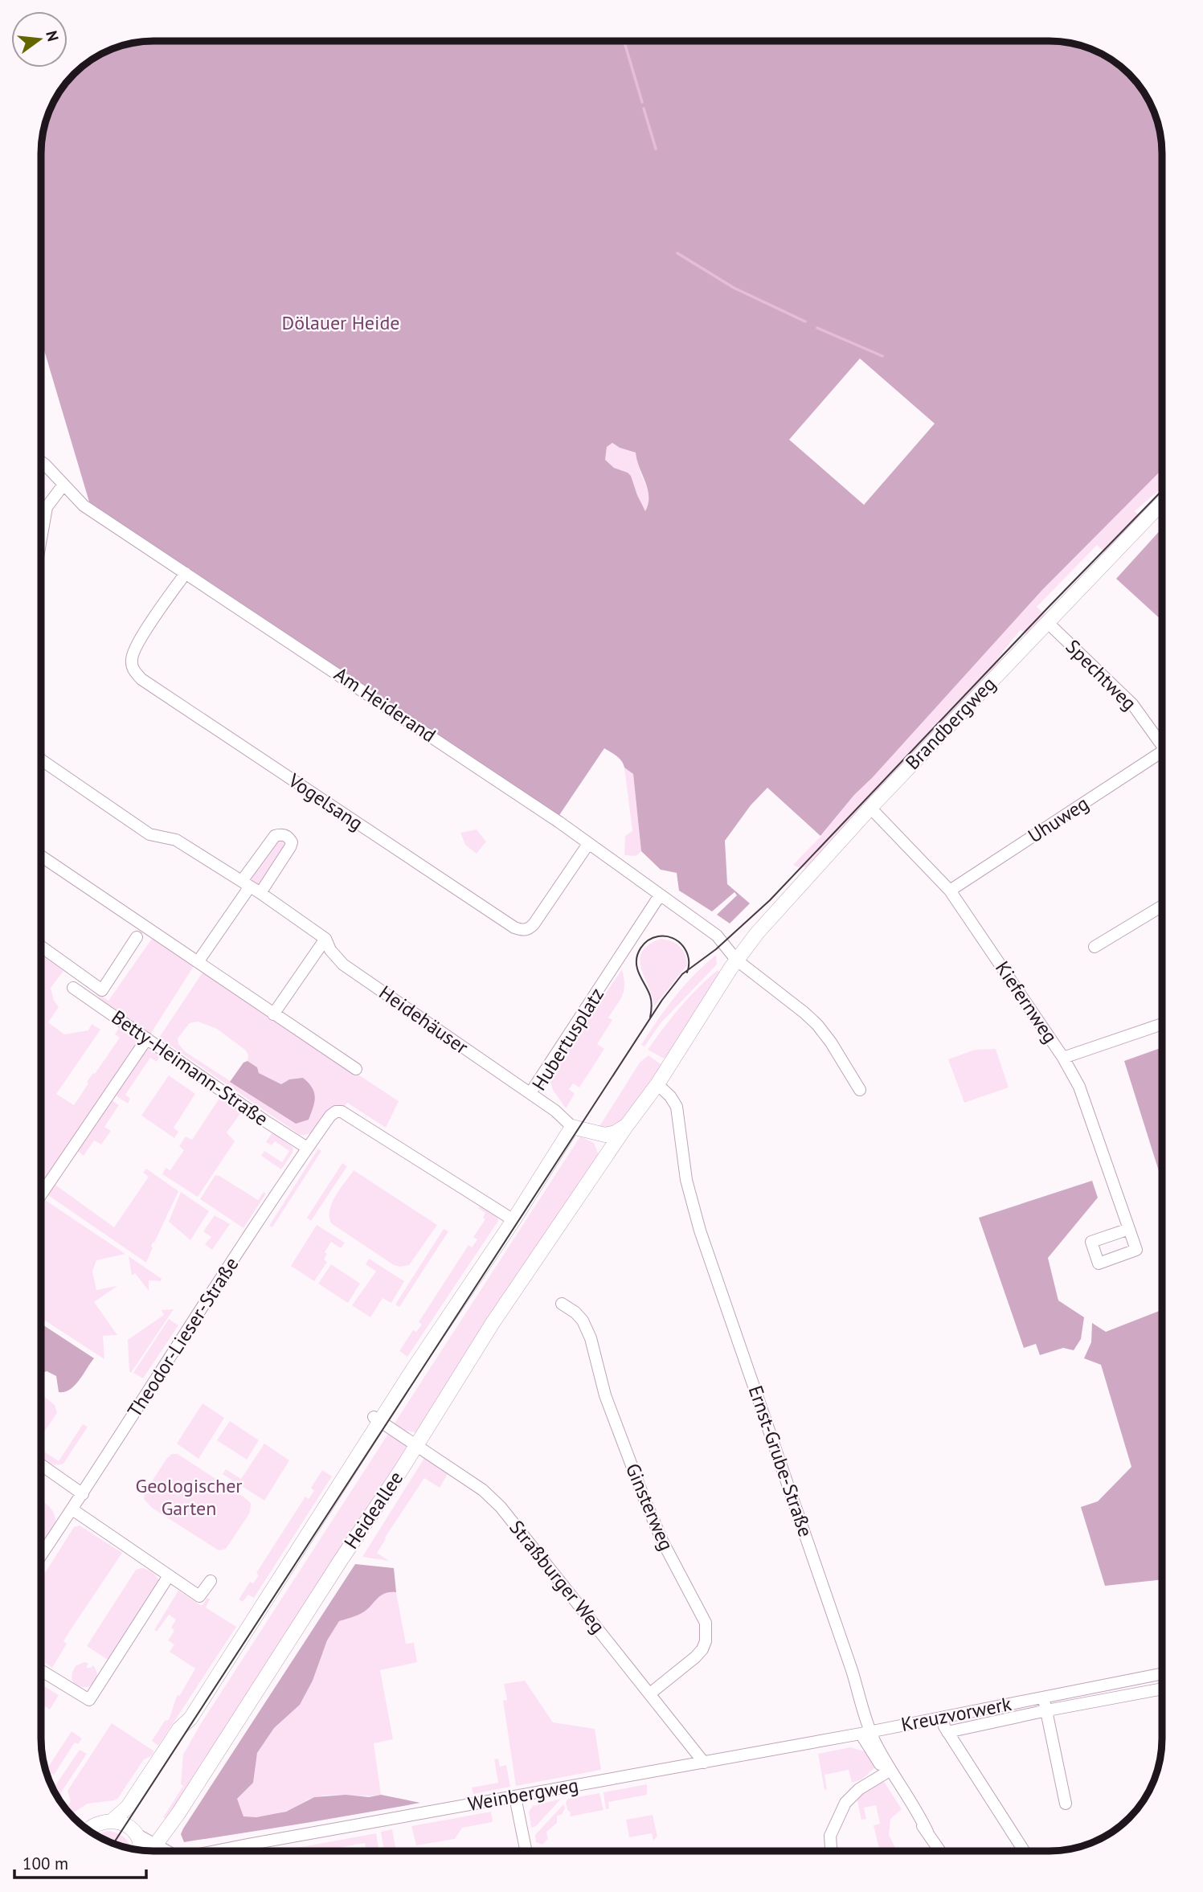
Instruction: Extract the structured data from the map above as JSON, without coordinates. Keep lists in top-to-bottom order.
{
  "streets": {
    "main road": ["Brandbergweg", "Hubertusplatz", "Heideallee"],
    "street": [
      "Spechtweg",
      "Am Heiderand",
      "Vogelsang",
      "Uhuweg",
      "Kiefernweg",
      "Heidehäuser",
      "Betty-Heimann-Straße",
      "Theodor-Lieser-Straße",
      "Ernst-Grube-Straße",
      "Ginsterweg",
      "Straßburger Weg",
      "Kreuzvorwerk",
      "Weinbergweg"
    ]
  },
  "crossings": [
    ["Spechtweg", "Brandbergweg"],
    ["Am Heiderand", "Brandbergweg"],
    ["Am Heiderand", "Vogelsang"],
    ["Am Heiderand", "Hubertusplatz"],
    ["Brandbergweg", "Kiefernweg"],
    ["Uhuweg", "Kiefernweg"],
    ["Heidehäuser", "Hubertusplatz"],
    ["Hubertusplatz", "Heideallee"],
    ["Betty-Heimann-Straße", "Theodor-Lieser-Straße"],
    ["Theodor-Lieser-Straße", "Heideallee"],
    ["Ernst-Grube-Straße", "Kreuzvorwerk"],
    ["Ernst-Grube-Straße", "Weinbergweg"],
    ["Ginsterweg", "Straßburger Weg"],
    ["Heideallee", "Straßburger Weg"],
    ["Straßburger Weg", "Weinbergweg"],
    ["Kreuzvorwerk", "Weinbergweg"]
  ],
  "parks": ["Dölauer Heide", "Geologischer Garten"],
  "scale_bar": "100 m",
  "north": "right"
}
